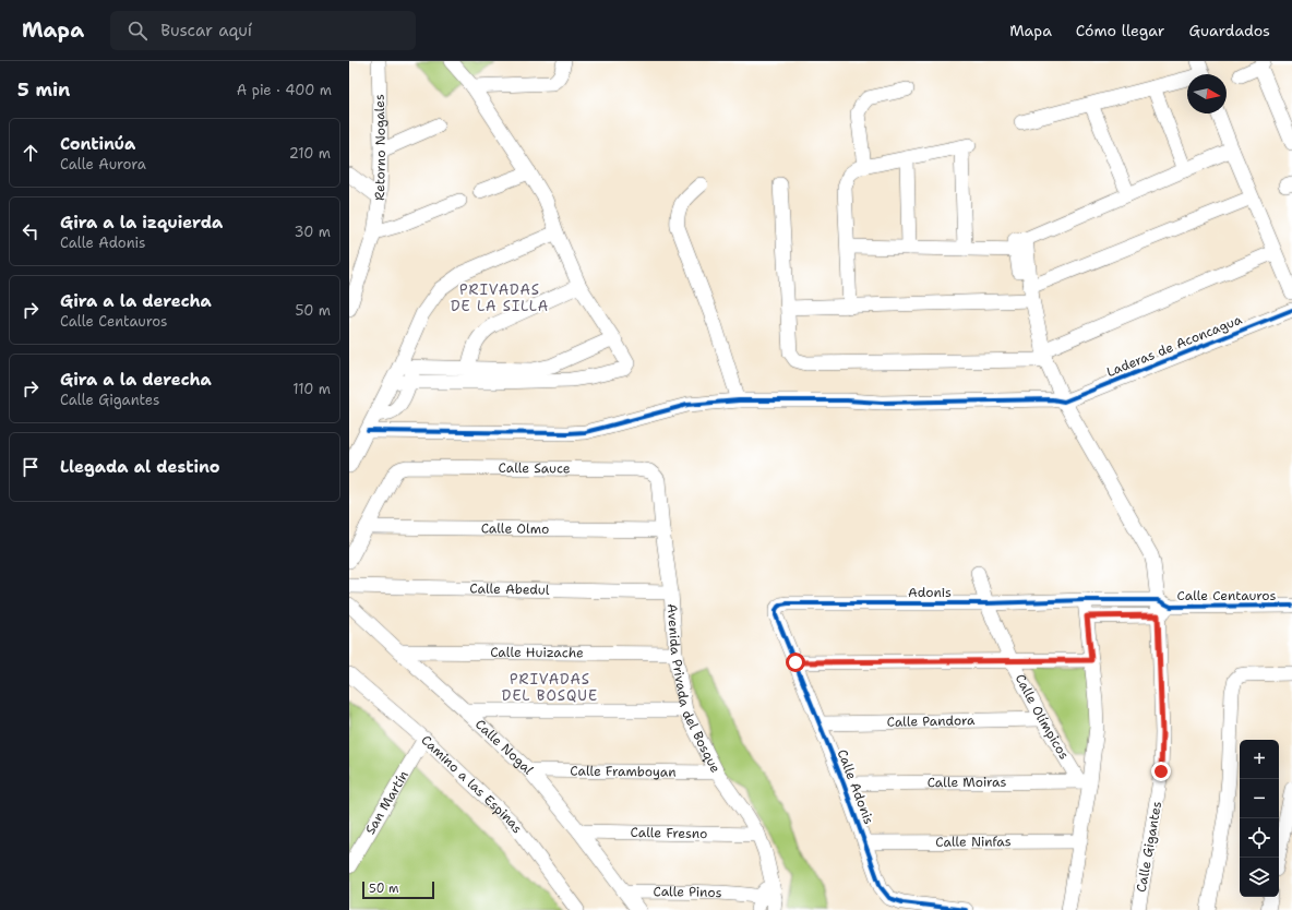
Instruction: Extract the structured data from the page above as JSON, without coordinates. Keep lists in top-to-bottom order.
{
  "streets": {
    "street": [
      "Retorno Nogales",
      "Laderas de Aconcagua",
      "Calle Sauce",
      "Calle Olmo",
      "Calle Abedul",
      "Adonis",
      "Calle Centauros",
      "Calle Huizache",
      "Avenida Privada del Bosque",
      "Calle Olímpicos",
      "Calle Pandora",
      "Calle Nogal",
      "Calle Framboyan",
      "Calle Moiras",
      "Camino a las Espinas",
      "Calle Adonis",
      "San Martín",
      "Calle Fresno",
      "Calle Ninfas",
      "Calle Gigantes",
      "Calle Pinos"
    ]
  },
  "crossings": [
    ["Laderas de Aconcagua", "Calle Gigantes"],
    ["Calle Sauce", "Calle Olmo"],
    ["Calle Sauce", "Avenida Privada del Bosque"],
    ["Calle Olmo", "Avenida Privada del Bosque"],
    ["Calle Abedul", "Avenida Privada del Bosque"],
    ["Adonis", "Calle Centauros"],
    ["Adonis", "Calle Olímpicos"],
    ["Adonis", "Calle Adonis"],
    ["Calle Centauros", "Calle Gigantes"],
    ["Calle Huizache", "Avenida Privada del Bosque"],
    ["Calle Huizache", "Calle Nogal"],
    ["Avenida Privada del Bosque", "Calle Framboyan"],
    ["Avenida Privada del Bosque", "Calle Fresno"],
    ["Avenida Privada del Bosque", "Calle Pinos"],
    ["Calle Olímpicos", "Calle Pandora"],
    ["Calle Olímpicos", "Calle Moiras"],
    ["Calle Pandora", "Calle Adonis"],
    ["Calle Nogal", "Calle Framboyan"],
    ["Calle Nogal", "Calle Fresno"],
    ["Calle Nogal", "Calle Pinos"],
    ["Calle Moiras", "Calle Adonis"],
    ["Camino a las Espinas", "San Martín"],
    ["Calle Adonis", "Calle Ninfas"]
  ],
  "districts": ["PRIVADAS DE LA SILLA", "PRIVADAS DEL BOSQUE"],
  "scale_bar": "50 m",
  "north": "right",
  "page": {
    "header": "Mapa",
    "search": "Buscar aquí",
    "nav": ["Mapa", "Cómo llegar", "Guardados"],
    "heading": ["5 min", "A pie · 400 m"],
    "list": [
      ["Continúa", "Calle Aurora", "210 m"],
      ["Gira a la izquierda", "Calle Adonis", "30 m"],
      ["Gira a la derecha", "Calle Centauros", "50 m"],
      ["Gira a la derecha", "Calle Gigantes", "110 m"],
      "Llegada al destino"
    ],
    "map_buttons": ["+", "−"],
    "scale": "50 m"
  }
}
